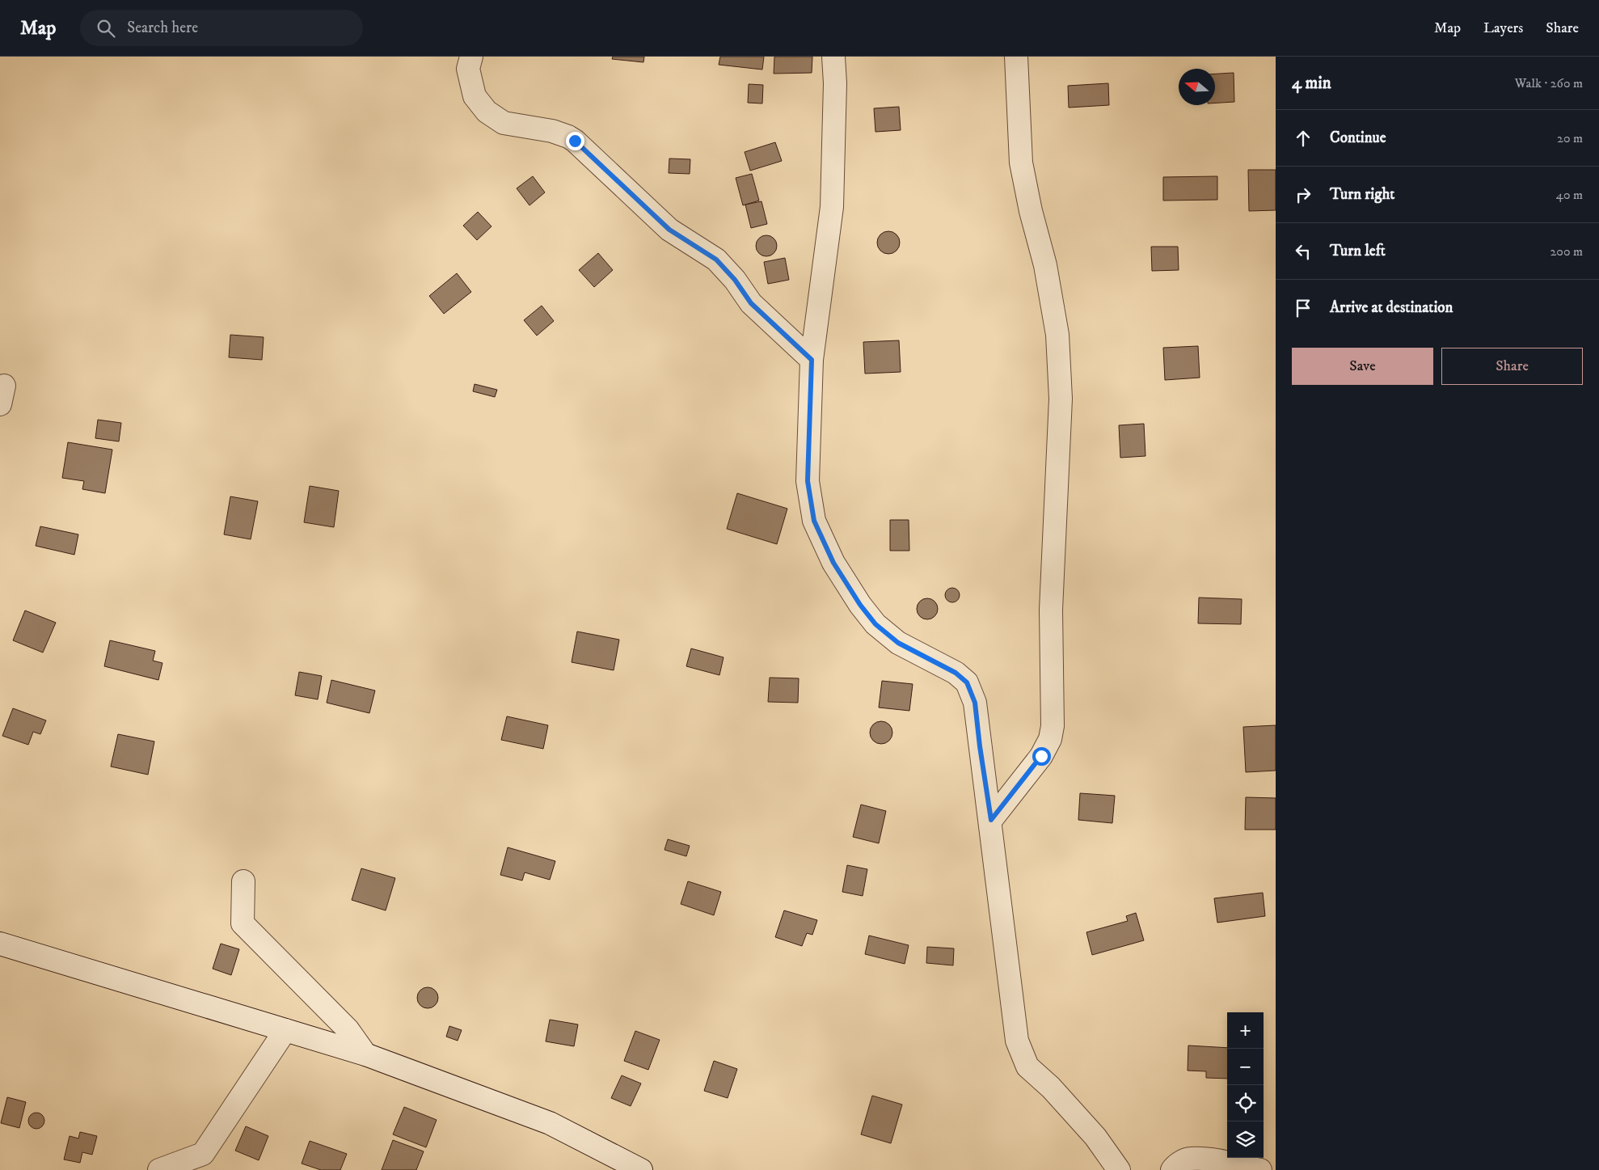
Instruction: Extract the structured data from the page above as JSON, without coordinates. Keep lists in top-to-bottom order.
{
  "north": "left",
  "page": {
    "header": "Map",
    "search": "Search here",
    "nav": ["Map", "Layers", "Share"],
    "heading": ["4 min", "Walk · 260 m"],
    "list": [
      ["Continue", "20 m"],
      ["Turn right", "40 m"],
      ["Turn left", "200 m"],
      "Arrive at destination"
    ],
    "buttons": ["Save", "Share"],
    "map_buttons": ["+", "−"]
  }
}
